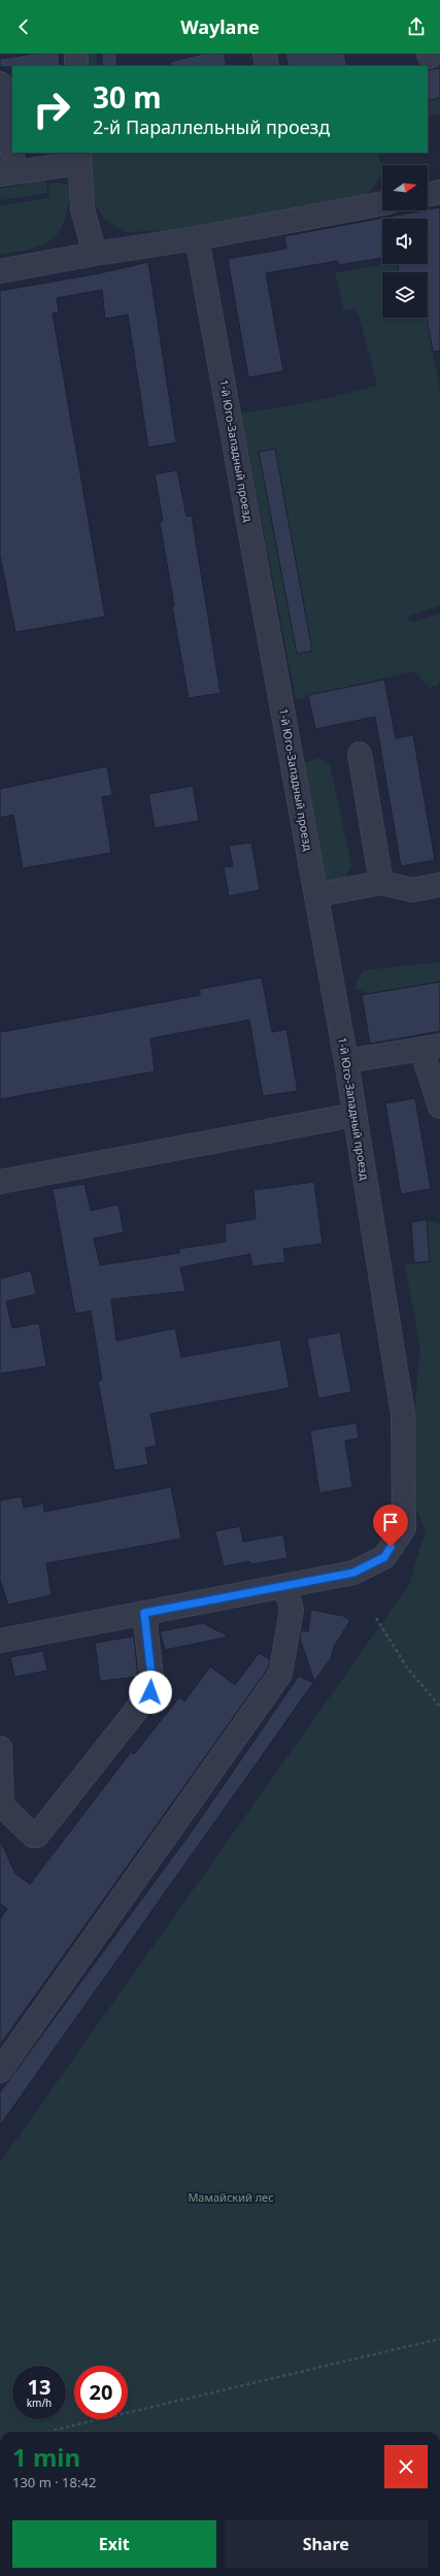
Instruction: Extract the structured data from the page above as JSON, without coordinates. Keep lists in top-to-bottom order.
{
  "streets": {
    "street": ["1-й Юго-Западный проезд"]
  },
  "parks": ["Мамайский лес"],
  "north": "right",
  "page": {
    "header": "Waylane",
    "turn": ["30 m", "2-й Параллельный проезд"],
    "speed": "13 km/h",
    "limit": "20",
    "heading": ["1 min", "130 m · 18:42"],
    "buttons": ["Exit", "Share"]
  }
}
